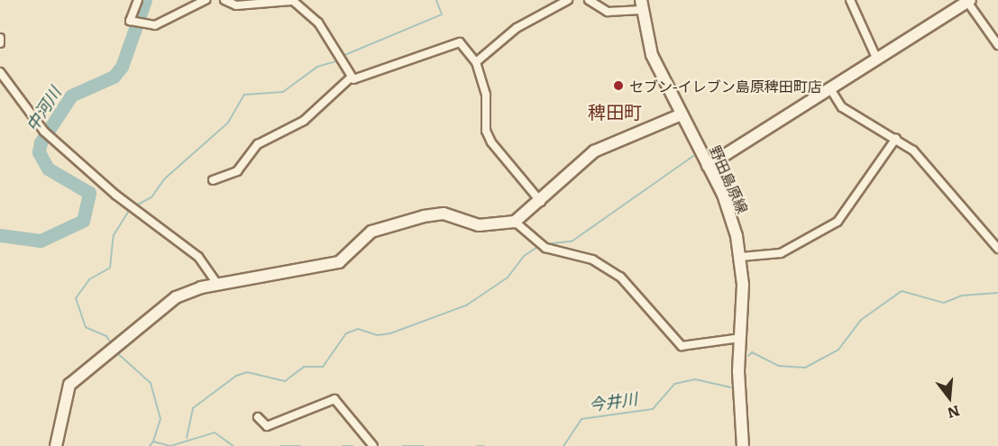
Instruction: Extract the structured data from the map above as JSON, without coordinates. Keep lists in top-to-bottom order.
{
  "streets": {
    "main road": ["野田島原線"]
  },
  "districts": ["稗田町"],
  "water": ["中河川", "今井川"],
  "places": ["セブン-イレブン島原稗田町店"],
  "north": "bottom"
}
